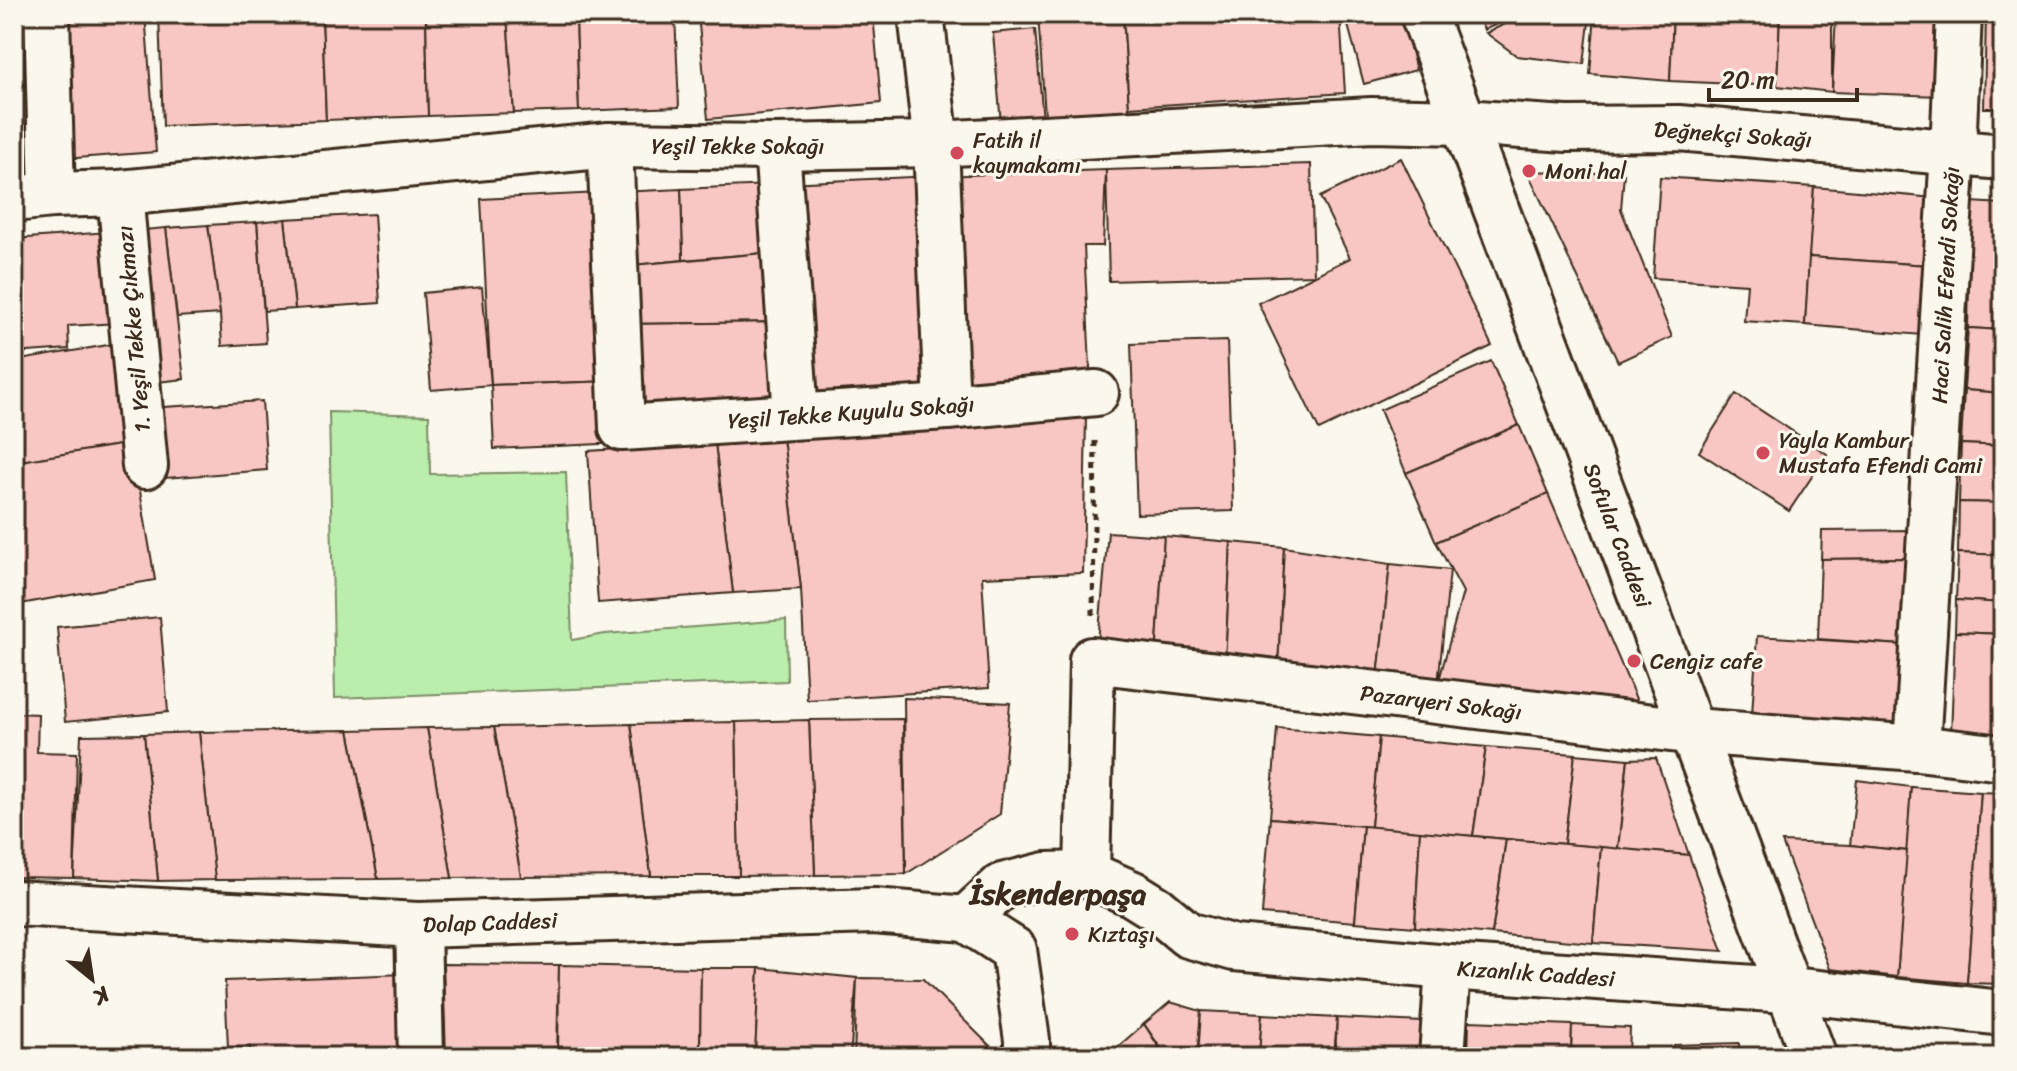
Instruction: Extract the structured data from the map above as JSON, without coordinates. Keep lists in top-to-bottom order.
{
  "streets": {
    "street": [
      "Değnekçi Sokağı",
      "Yeşil Tekke Sokağı",
      "Haci Salih Efendi Sokağı",
      "1. Yeşil Tekke Çıkmazı",
      "Yeşil Tekke Kuyulu Sokağı",
      "Sofular Caddesi",
      "Pazaryeri Sokağı",
      "Dolap Caddesi",
      "Kızanlık Caddesi"
    ]
  },
  "crossings": [
    ["Değnekçi Sokağı", "Yeşil Tekke Sokağı"],
    ["Değnekçi Sokağı", "Haci Salih Efendi Sokağı"],
    ["Değnekçi Sokağı", "Sofular Caddesi"],
    ["Yeşil Tekke Sokağı", "1. Yeşil Tekke Çıkmazı"],
    ["Yeşil Tekke Sokağı", "Yeşil Tekke Kuyulu Sokağı"],
    ["Yeşil Tekke Sokağı", "Sofular Caddesi"],
    ["Haci Salih Efendi Sokağı", "Pazaryeri Sokağı"],
    ["Sofular Caddesi", "Pazaryeri Sokağı"],
    ["Sofular Caddesi", "Kızanlık Caddesi"]
  ],
  "districts": ["İskenderpaşa"],
  "places": [
    "Fatih il kaymakamı",
    "Moni hal",
    "Yayla Kambur Mustafa Efendi Cami",
    "Cengiz cafe",
    "Kıztaşı"
  ],
  "scale_bar": "20 m",
  "north": "bottom right"
}
